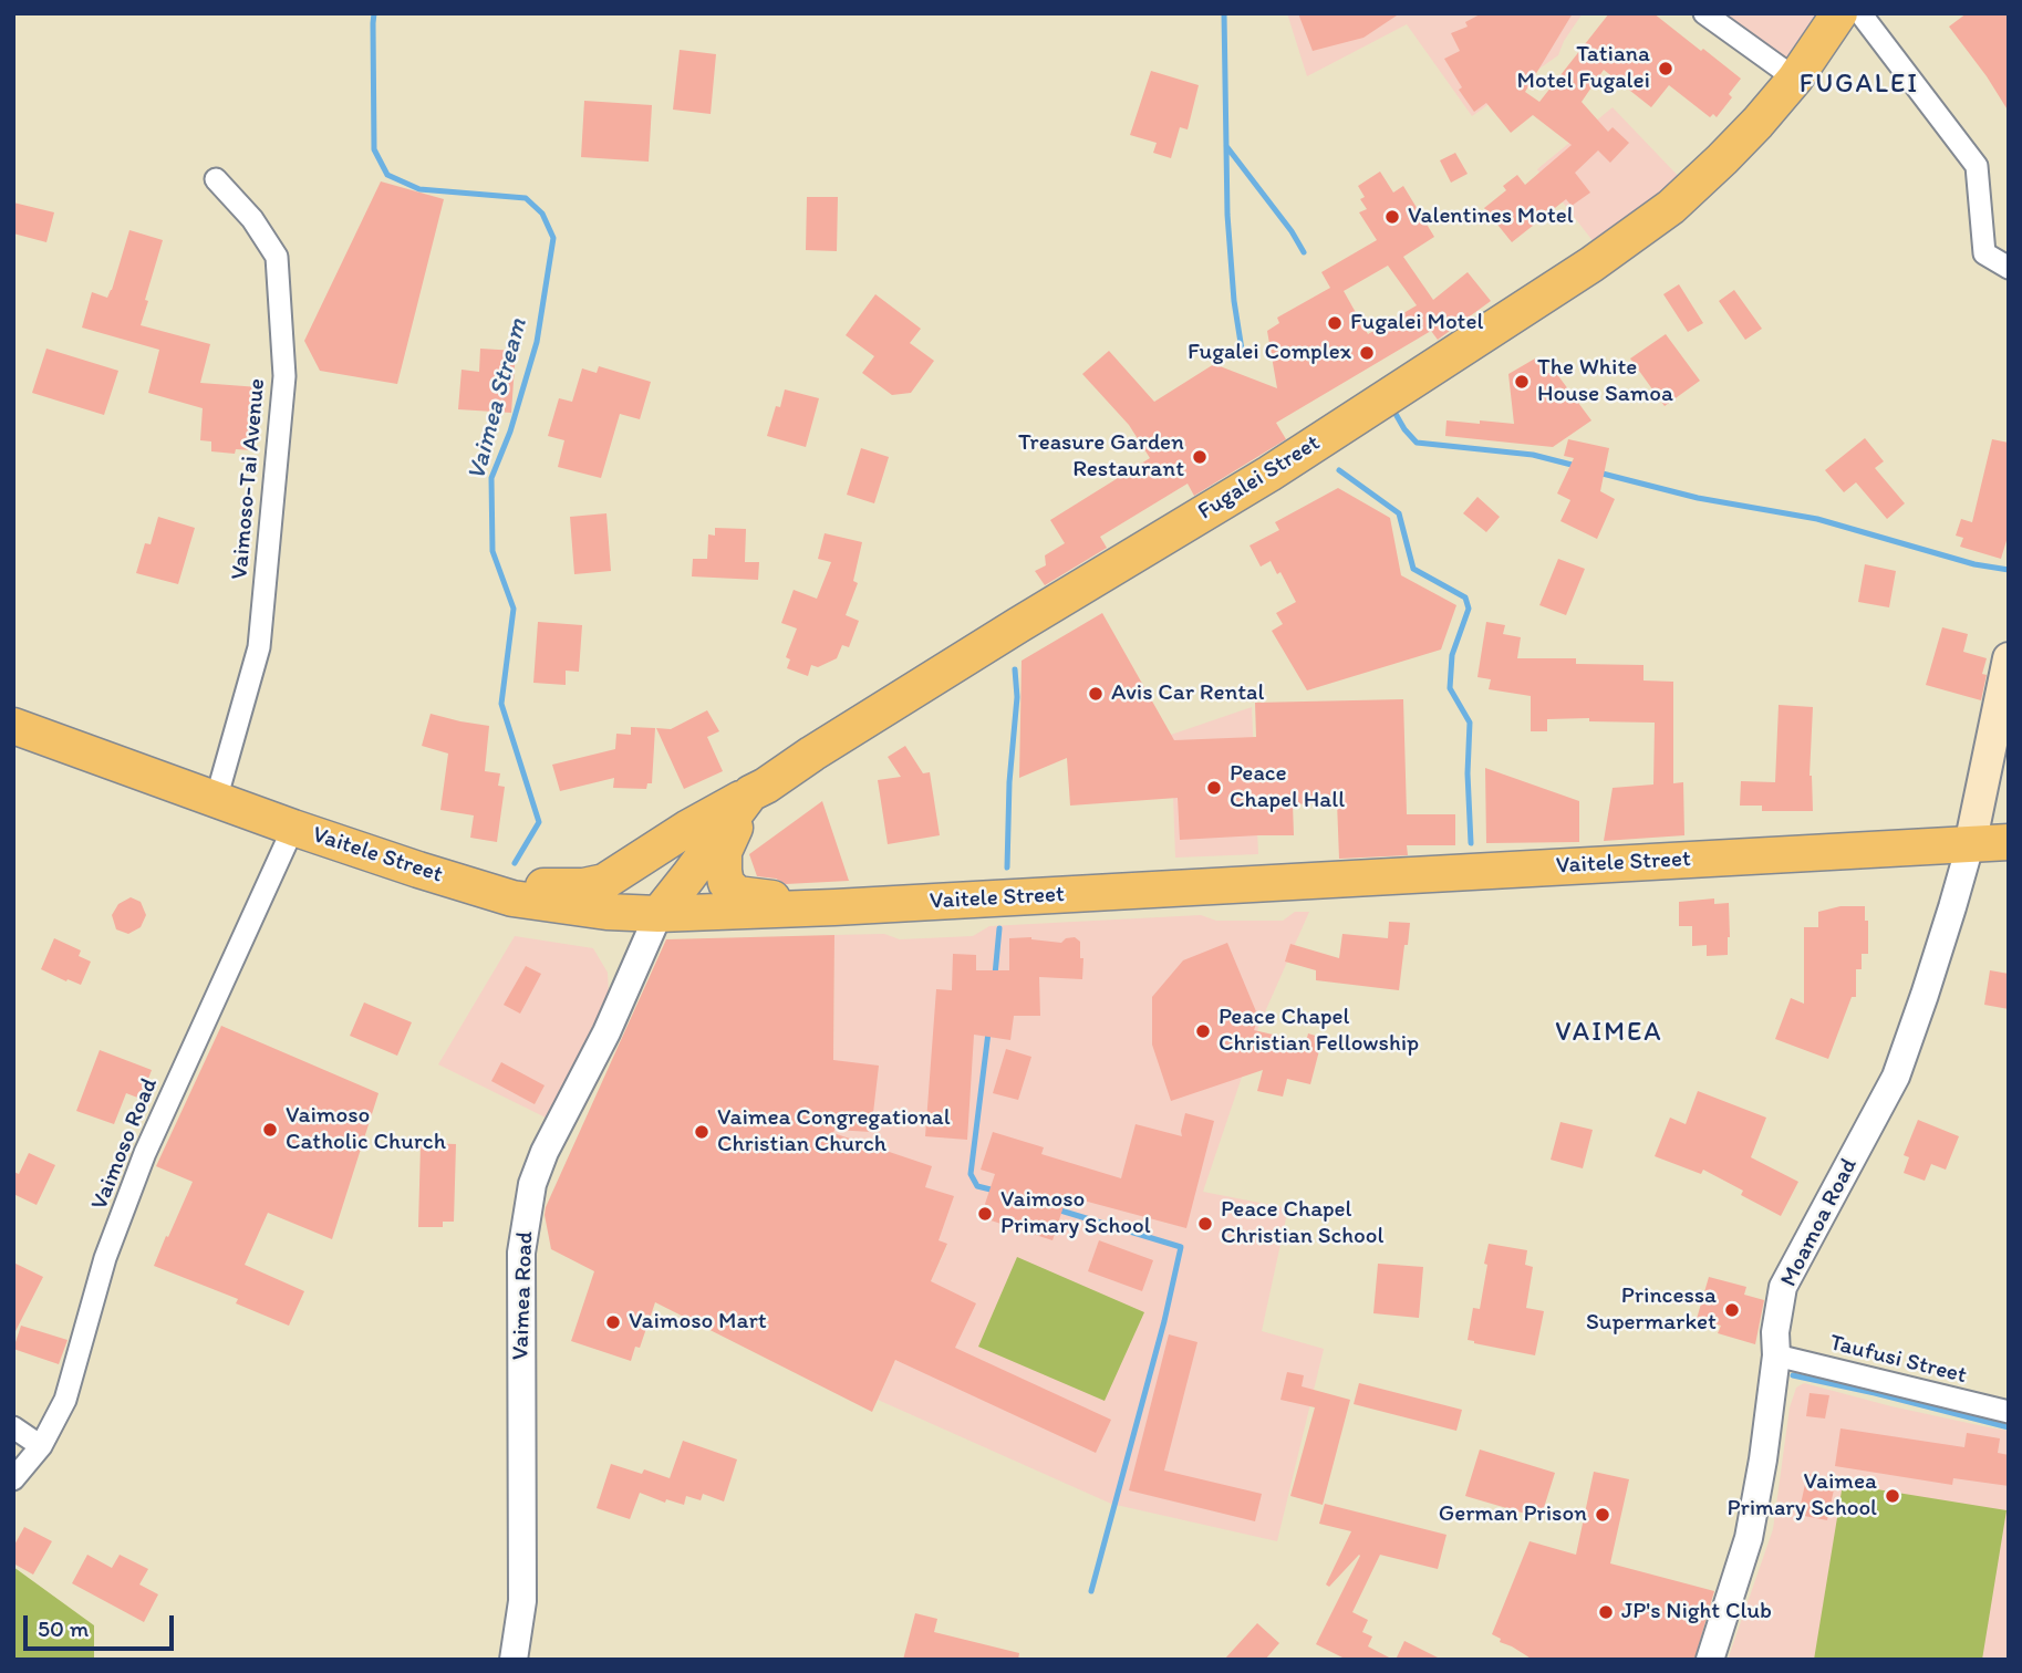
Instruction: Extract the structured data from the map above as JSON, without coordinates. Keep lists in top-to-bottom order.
{
  "streets": {
    "main road": ["Fugalei Street", "Vaitele Street"],
    "street": [
      "Vaimoso-Tai Avenue",
      "Vaimoso Road",
      "Moamoa Road",
      "Vaimea Road",
      "Taufusi Street"
    ]
  },
  "crossings": [
    ["Fugalei Street", "Vaitele Street"],
    ["Fugalei Street", "Vaimea Road"],
    ["Vaimoso-Tai Avenue", "Vaitele Street"],
    ["Vaitele Street", "Vaimoso Road"],
    ["Vaitele Street", "Moamoa Road"],
    ["Vaitele Street", "Vaimea Road"],
    ["Moamoa Road", "Taufusi Street"]
  ],
  "districts": ["FUGALEI", "VAIMEA"],
  "water": ["Vaimea Stream"],
  "places": [
    "Tatiana Motel Fugalei",
    "Valentines Motel",
    "Fugalei Motel",
    "Fugalei Complex",
    "The White House Samoa",
    "Treasure Garden Restaurant",
    "Avis Car Rental",
    "Peace Chapel Hall",
    "Peace Chapel Christian Fellowship",
    "Vaimoso Catholic Church",
    "Vaimea Congregational Christian Church",
    "Vaimoso Primary School",
    "Peace Chapel Christian School",
    "Princessa Supermarket",
    "Vaimoso Mart",
    "Vaimea Primary School",
    "German Prison",
    "JP's Night Club"
  ],
  "scale_bar": "50 m"
}
